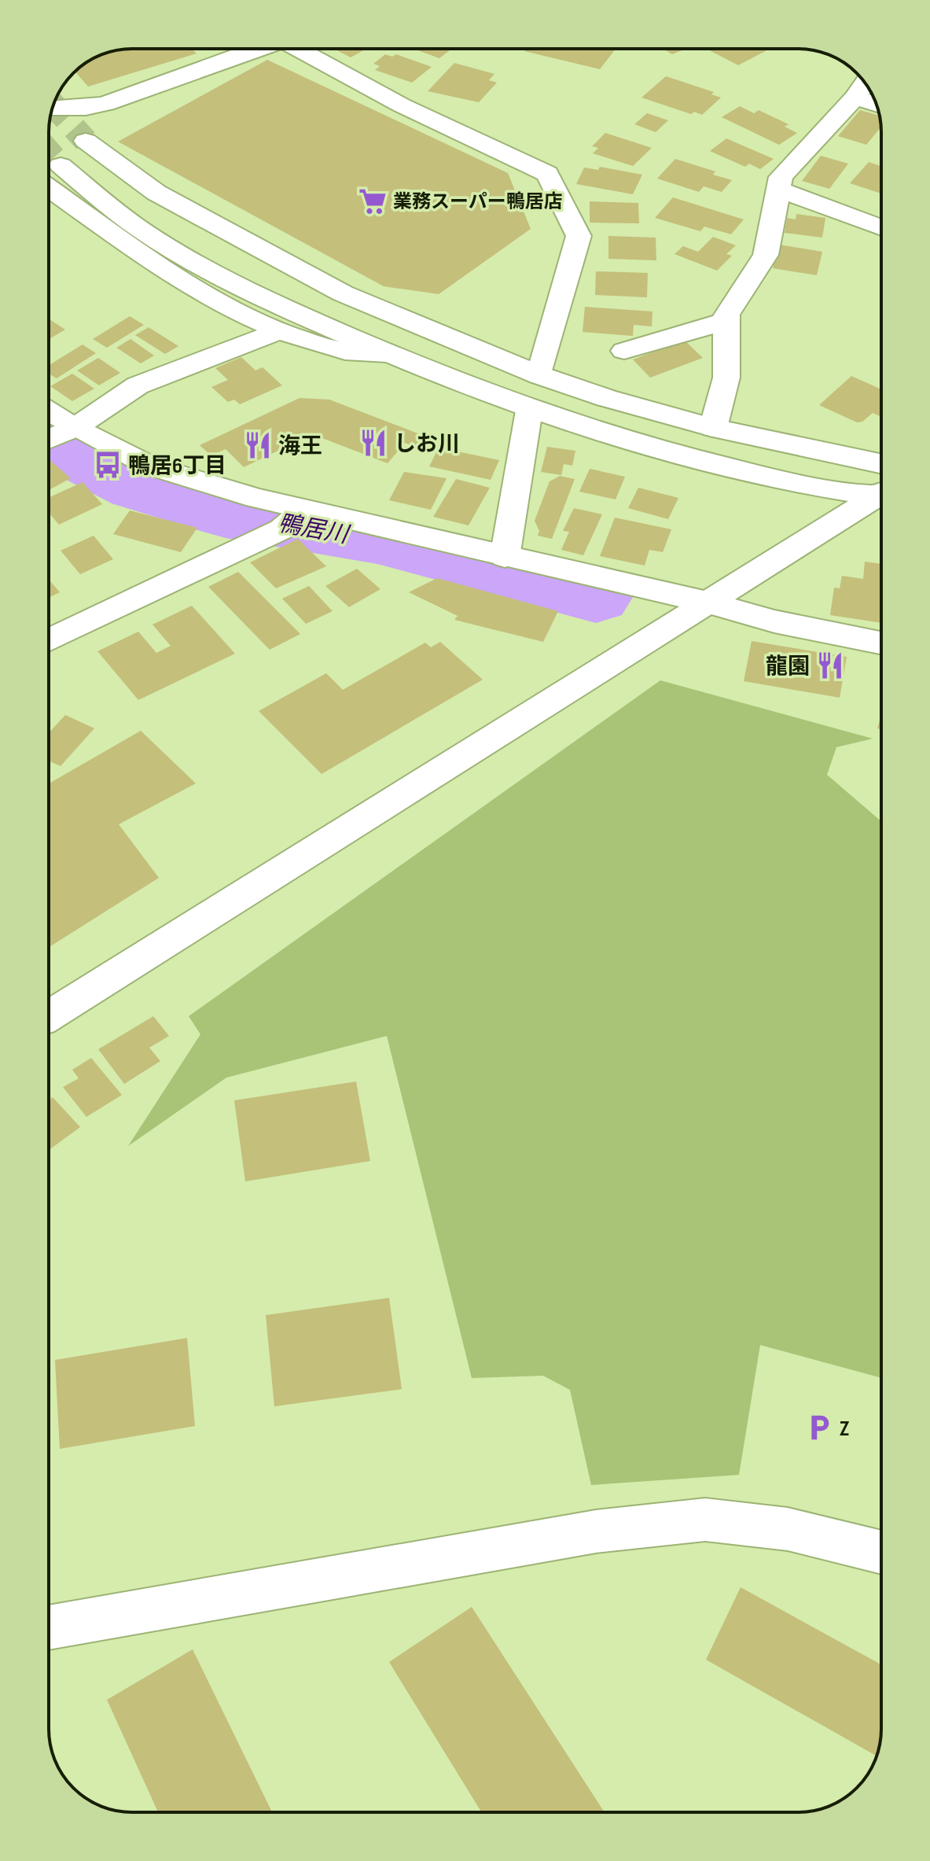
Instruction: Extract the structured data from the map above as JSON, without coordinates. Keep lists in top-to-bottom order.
{
  "water": ["鴨居川"],
  "places": {
    "supermarket": ["業務スーパー鴨居店"],
    "restaurant": ["しお川", "海王", "龍園"],
    "bus stop": ["鴨居6丁目"],
    "parking": ["Z"]
  }
}
